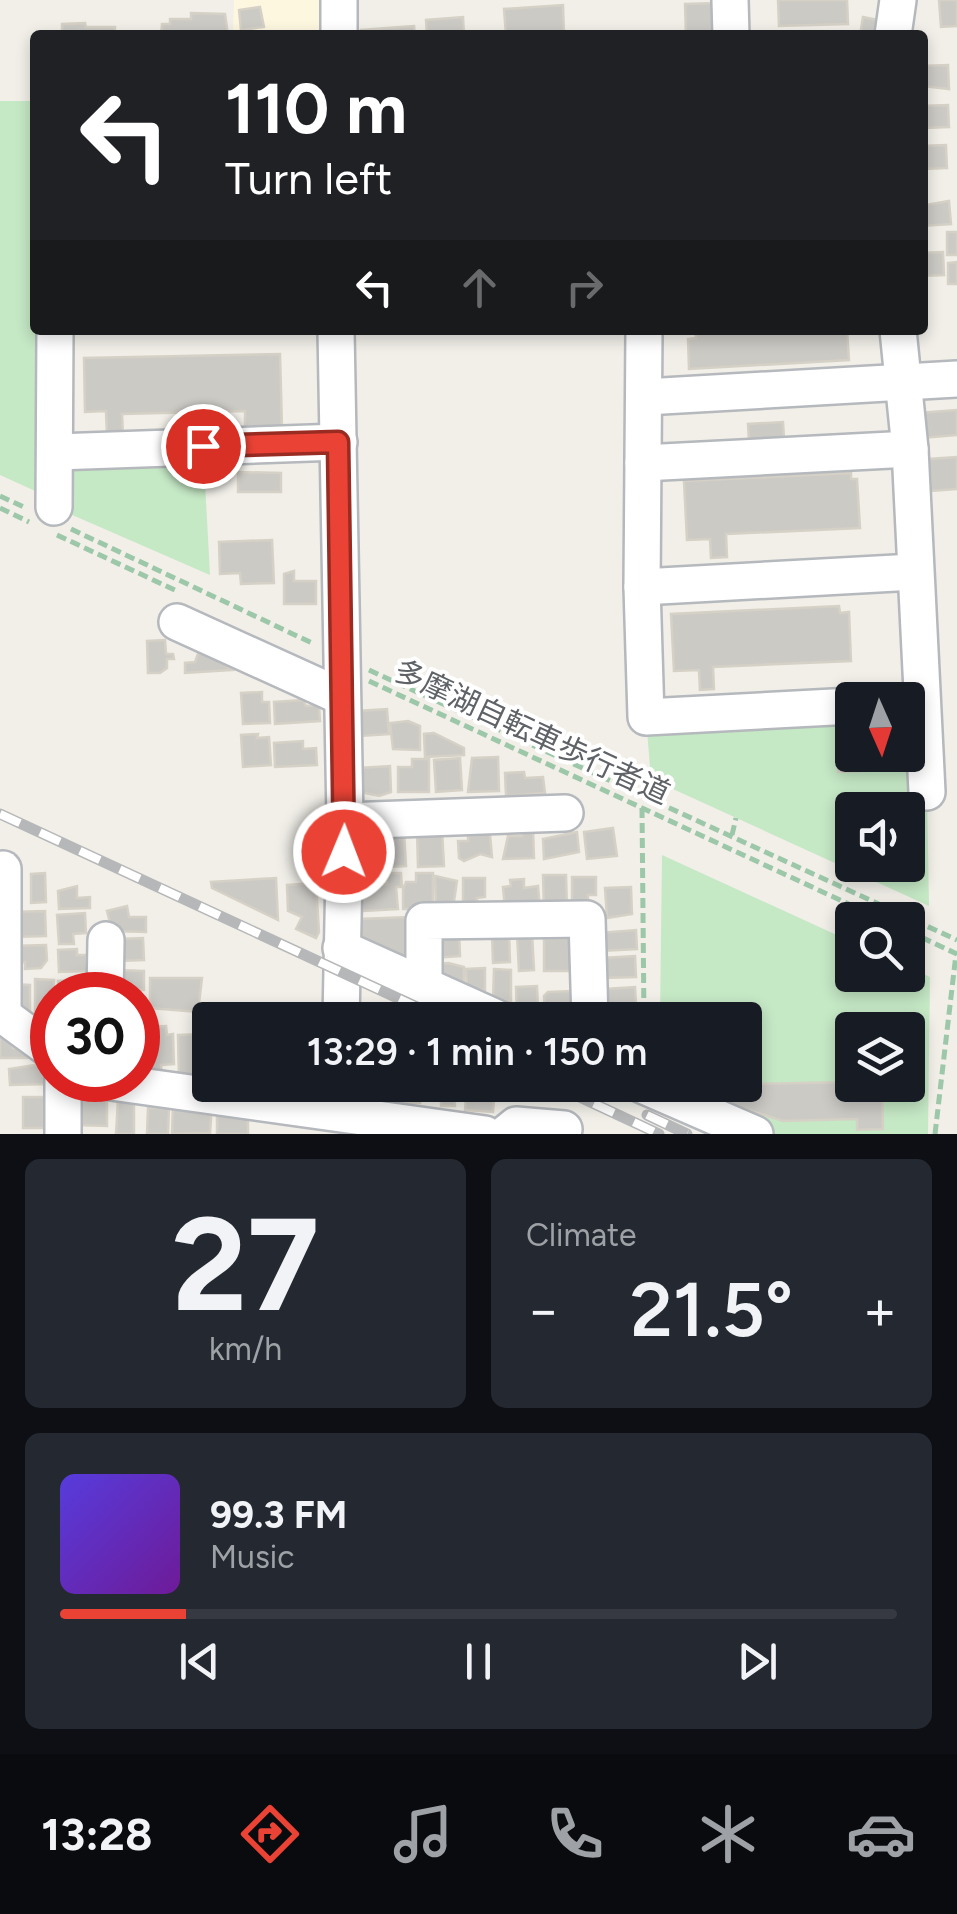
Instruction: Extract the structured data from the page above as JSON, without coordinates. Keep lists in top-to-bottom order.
{
  "streets": {
    "path": ["多摩湖自転車歩行者道"]
  },
  "north": "bottom",
  "page": {
    "turn": ["110 m", "Turn left"],
    "limit": "30",
    "trip": "13:29 · 1 min · 150 m",
    "tile": [
      ["27", "km/h"],
      "Climate"
    ],
    "heat": ["−", "21.5°", "+"],
    "song": ["99.3 FM", "Music"],
    "tabs": "13:28"
  }
}
